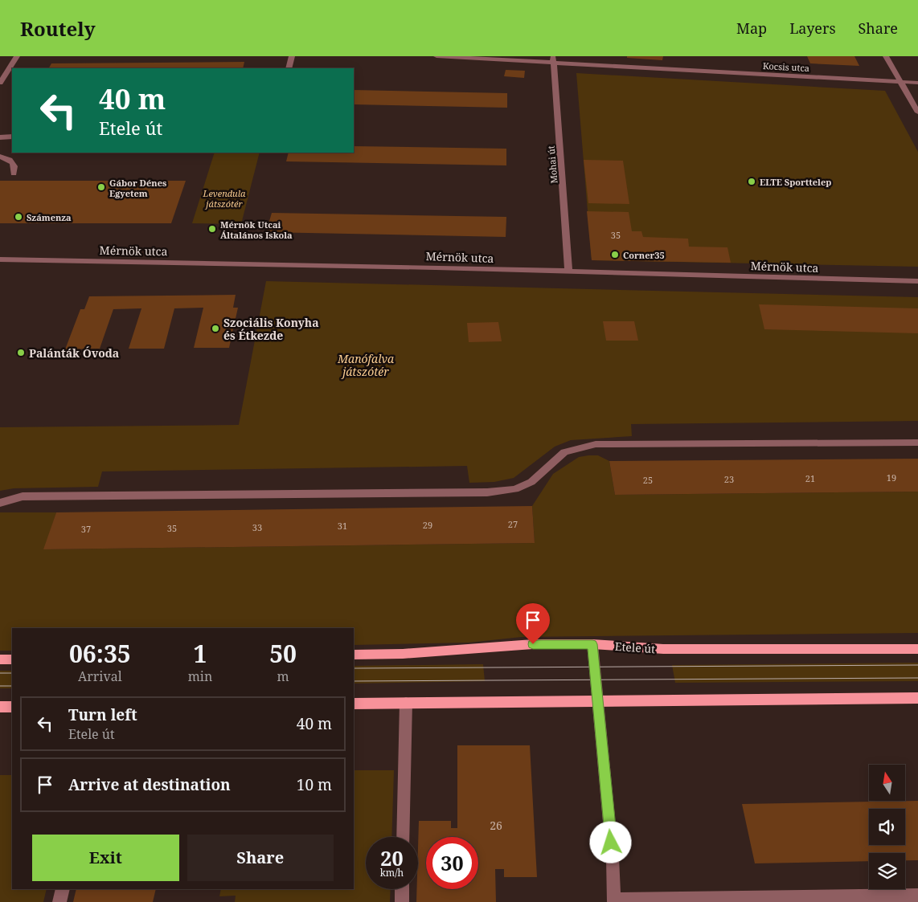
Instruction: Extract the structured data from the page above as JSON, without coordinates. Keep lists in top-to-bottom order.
{
  "streets": {
    "main road": ["Etele út"],
    "street": ["Kocsis utca", "Mohai út", "Mérnök utca"]
  },
  "crossings": [
    ["Kocsis utca", "Mohai út"],
    ["Mohai út", "Mérnök utca"]
  ],
  "parks": ["Levendula játszótér", "Manófalva játszótér"],
  "places": [
    "ELTE Sporttelep",
    "Gábor Dénes Egyetem",
    "Számenza",
    "Mérnök Utcai Általános Iskola",
    "Corner35",
    "Szociális Konyha és Étkezde",
    "Palánták Óvoda"
  ],
  "house_numbers": [
    "35",
    "19",
    "21",
    "23",
    "25",
    "27",
    "29",
    "31",
    "33",
    "35",
    "37",
    "26"
  ],
  "north": "top",
  "page": {
    "header": "Routely",
    "nav": ["Map", "Layers", "Share"],
    "turn": ["40 m", "Etele út"],
    "eta": [
      "06:35",
      "Arrival",
      "1",
      "min",
      "50",
      "m"
    ],
    "list": [
      {
        "name": "Turn left",
        "note": "Etele út",
        "value": "40 m"
      },
      {
        "name": "Arrive at destination",
        "value": "10 m"
      }
    ],
    "buttons": ["Exit", "Share"],
    "speed": "20 km/h",
    "limit": "30"
  }
}
